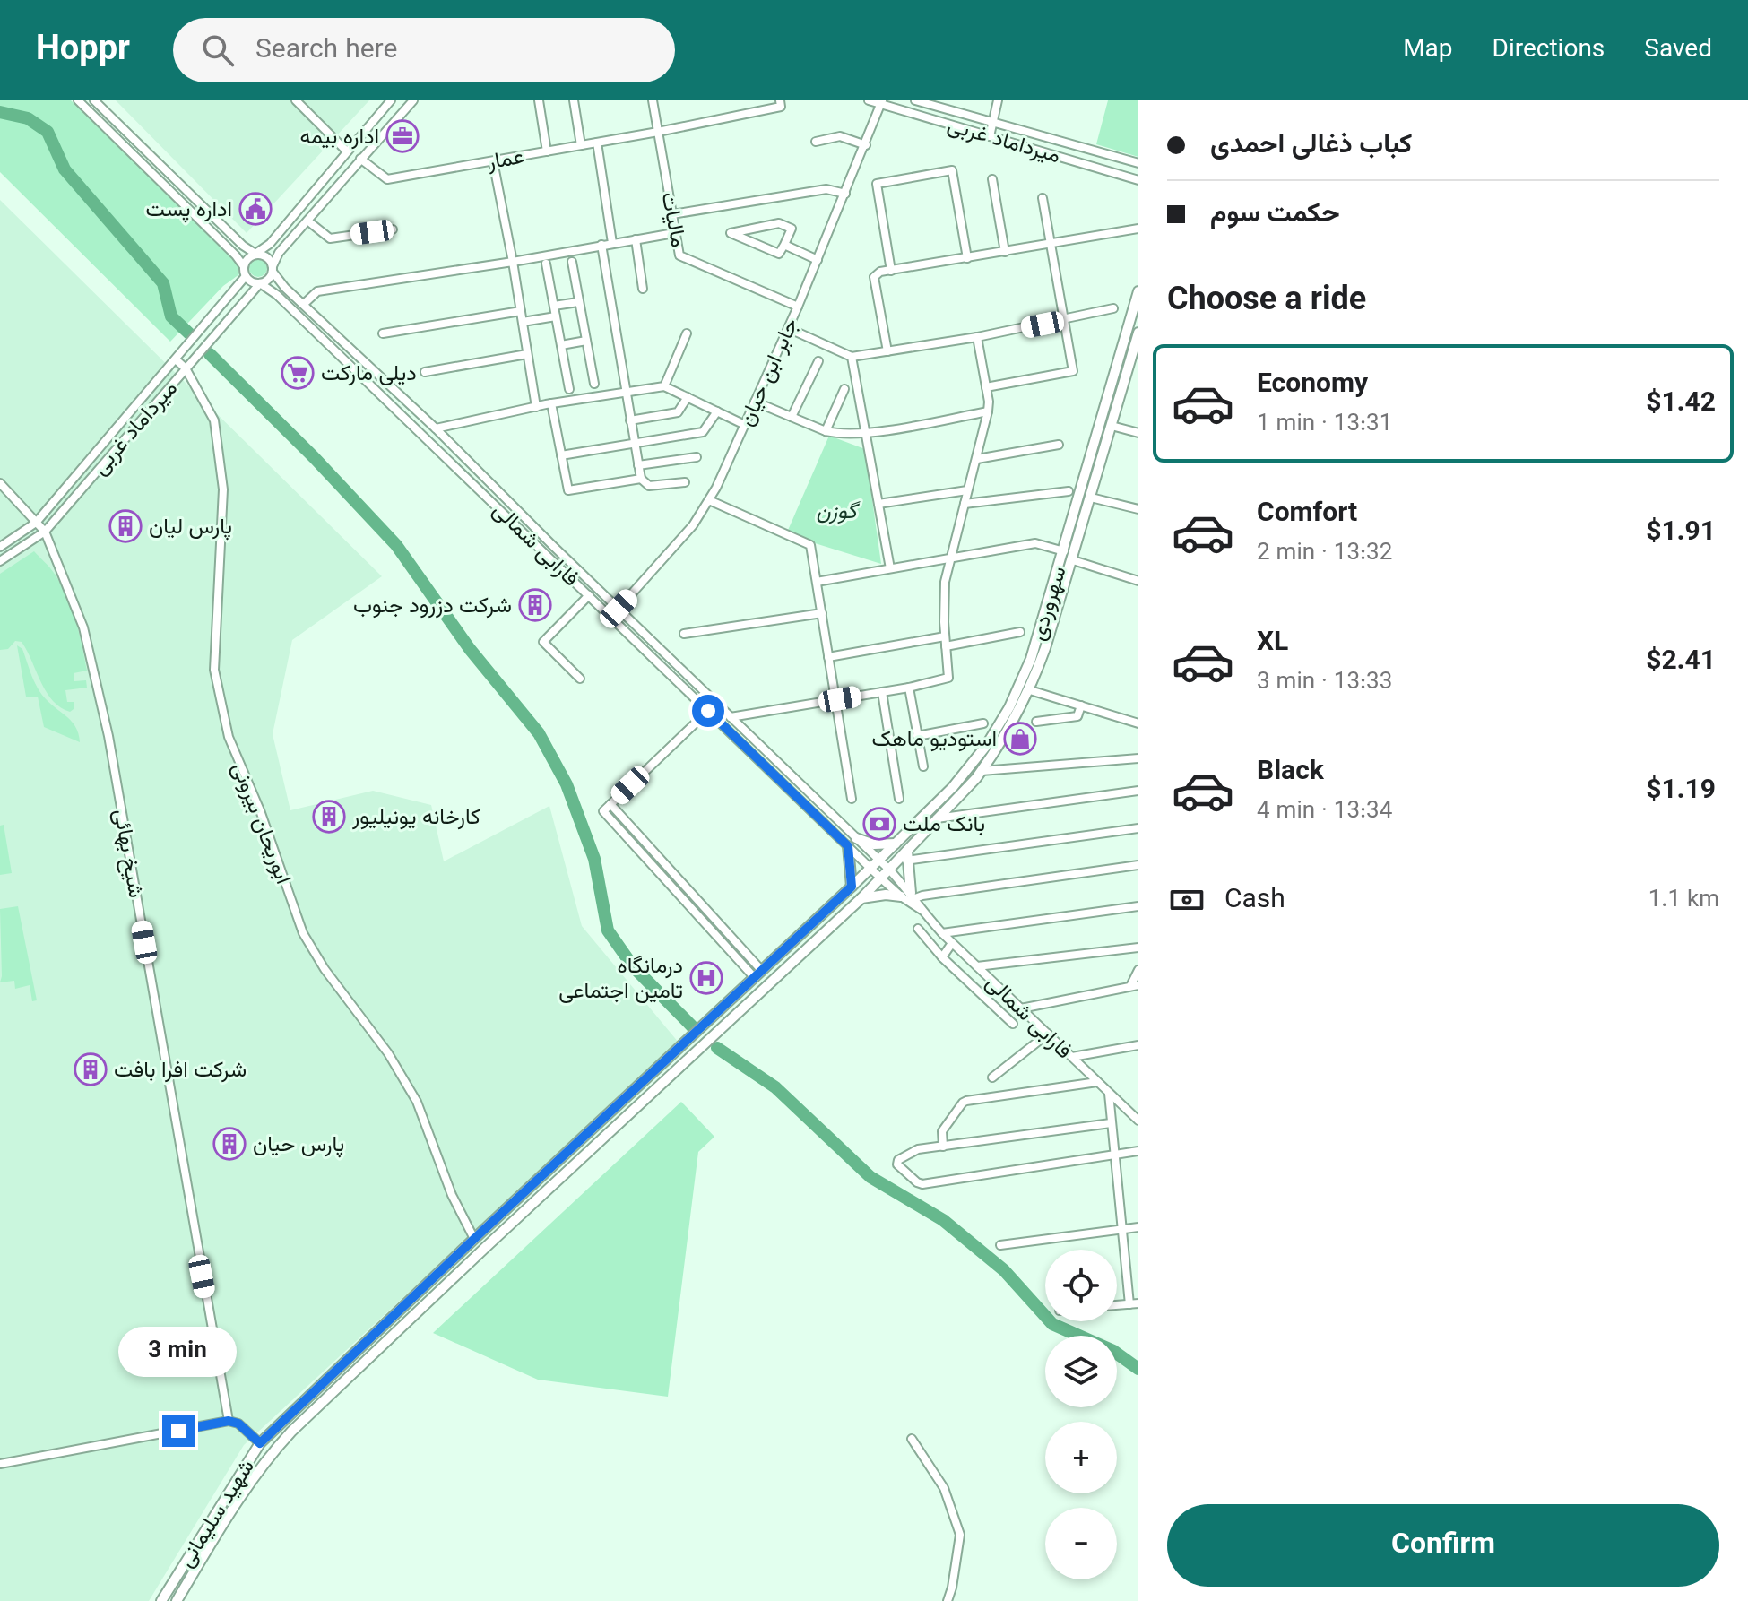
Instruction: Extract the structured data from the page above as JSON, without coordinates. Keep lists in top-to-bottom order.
{
  "streets": {
    "main road": ["سهروردی", "شهید سلیمانی"],
    "street": [
      "میرداماد غربی",
      "عمار",
      "مالیات",
      "جابر ابن حیان",
      "فارابی شمالی",
      "ابوریحان بیرونی",
      "شیخ بهائی"
    ]
  },
  "crossings": [
    ["میرداماد غربی", "جابر ابن حیان"],
    ["میرداماد غربی", "فارابی شمالی"],
    ["میرداماد غربی", "ابوریحان بیرونی"],
    ["میرداماد غربی", "شیخ بهائی"],
    ["عمار", "مالیات"],
    ["مالیات", "جابر ابن حیان"],
    ["جابر ابن حیان", "فارابی شمالی"],
    ["فارابی شمالی", "سهروردی"],
    ["فارابی شمالی", "شهید سلیمانی"],
    ["سهروردی", "شهید سلیمانی"],
    ["ابوریحان بیرونی", "شهید سلیمانی"]
  ],
  "parks": ["گوزن"],
  "places": {
    "office": ["اداره بیمه"],
    "public building": ["اداره پست"],
    "supermarket": ["دیلی مارکت"],
    "building": [
      "پارس لیان",
      "شرکت دزرود جنوب",
      "کارخانه یونیلیور",
      "شرکت افرا بافت",
      "پارس حیان"
    ],
    "shop": ["استودیو ماهک"],
    "bank": ["بانک ملت"],
    "hospital": ["درمانگاه تامین اجتماعی"]
  },
  "page": {
    "header": "Hoppr",
    "search": "Search here",
    "nav": ["Map", "Directions", "Saved"],
    "banner": ["کباب ذغالی احمدی", "حکمت سوم"],
    "heading": "Choose a ride",
    "list": [
      {
        "name": "Economy",
        "note": "1 min · 13:31",
        "value": "$1.42"
      },
      {
        "name": "Comfort",
        "note": "2 min · 13:32",
        "value": "$1.91"
      },
      {
        "name": "XL",
        "note": "3 min · 13:33",
        "value": "$2.41"
      },
      {
        "name": "Black",
        "note": "4 min · 13:34",
        "value": "$1.19"
      }
    ],
    "pay": ["Cash", "1.1 km"],
    "map_buttons": ["+", "−"],
    "bubble": "3 min",
    "buttons": "Confirm"
  }
}
